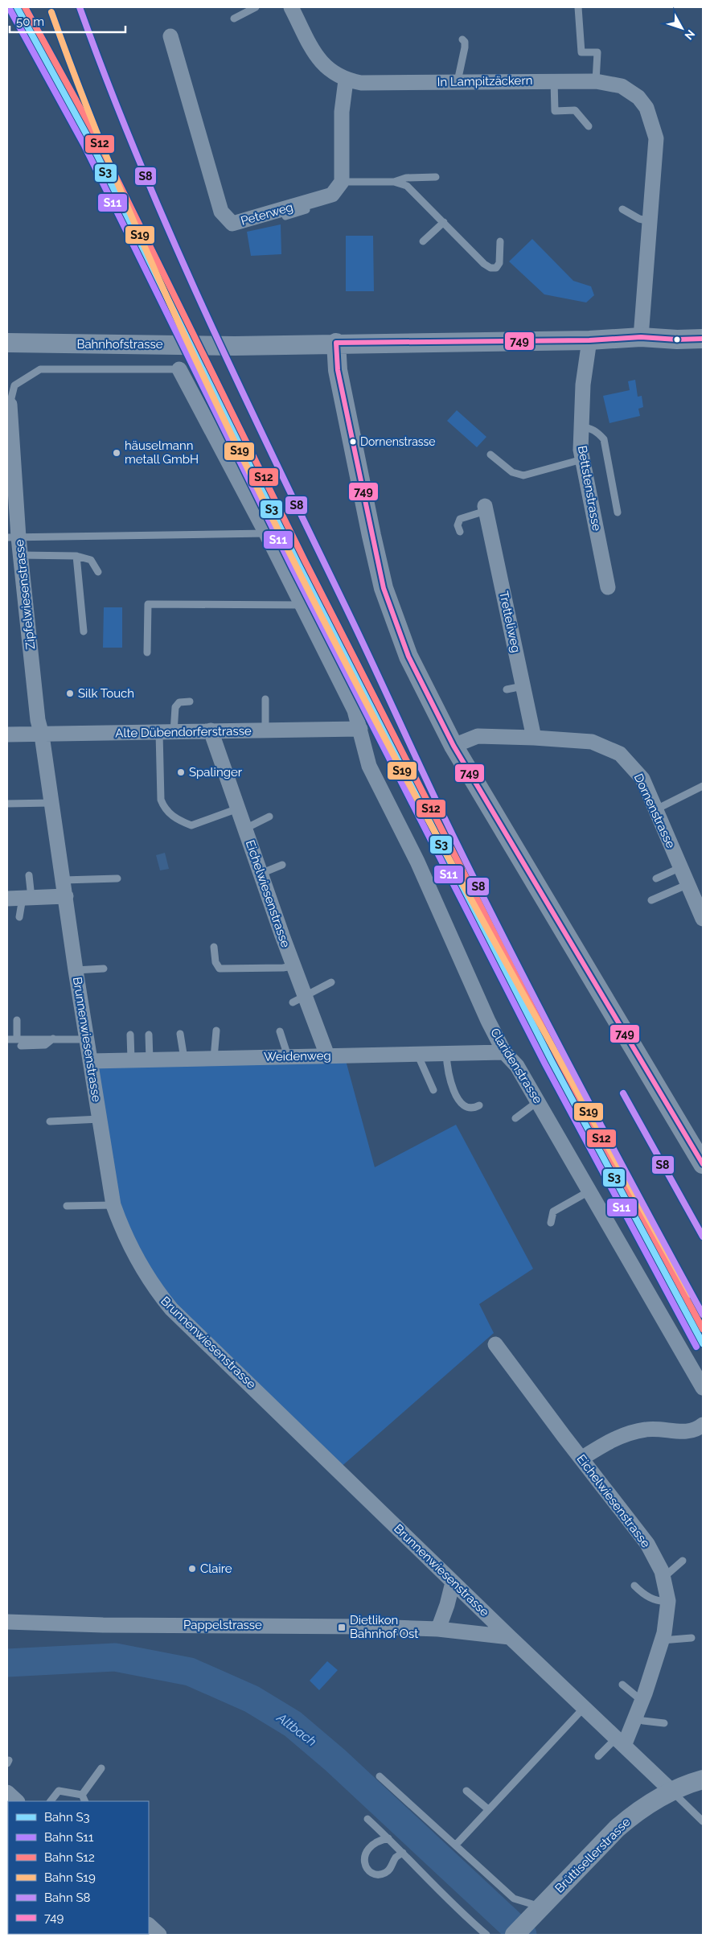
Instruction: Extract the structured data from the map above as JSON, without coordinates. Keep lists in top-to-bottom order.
{
  "streets": {
    "street": [
      "In Lampitzäckern",
      "Peterweg",
      "Bahnhofstrasse",
      "Bettstenstrasse",
      "Zipfelwiesenstrasse",
      "Tretteliweg",
      "Alte Dübendorferstrasse",
      "Dornenstrasse",
      "Eichelwiesenstrasse",
      "Brunnenwiesenstrasse",
      "Weidenweg",
      "Claridenstrasse",
      "Pappelstrasse",
      "Brüttisellerstrasse"
    ]
  },
  "crossings": [
    ["In Lampitzäckern", "Bahnhofstrasse"],
    ["Bahnhofstrasse", "Bettstenstrasse"],
    ["Zipfelwiesenstrasse", "Alte Dübendorferstrasse"],
    ["Zipfelwiesenstrasse", "Brunnenwiesenstrasse"],
    ["Tretteliweg", "Dornenstrasse"],
    ["Alte Dübendorferstrasse", "Eichelwiesenstrasse"],
    ["Alte Dübendorferstrasse", "Brunnenwiesenstrasse"],
    ["Alte Dübendorferstrasse", "Claridenstrasse"],
    ["Eichelwiesenstrasse", "Brunnenwiesenstrasse"],
    ["Eichelwiesenstrasse", "Weidenweg"],
    ["Brunnenwiesenstrasse", "Weidenweg"],
    ["Brunnenwiesenstrasse", "Pappelstrasse"],
    ["Brunnenwiesenstrasse", "Brüttisellerstrasse"],
    ["Weidenweg", "Claridenstrasse"]
  ],
  "water": ["Altbach"],
  "places": {
    "other": [
      "Dornenstrasse",
      "häuselmann metall GmbH",
      "Silk Touch",
      "Spalinger",
      "Claire"
    ],
    "transit": ["Dietlikon Bahnhof Ost"]
  },
  "lines": [
    "rail line S3",
    "rail line S12",
    "rail line S8",
    "rail line S11",
    "rail line S19",
    "transit line 749"
  ],
  "legend": [
    "Bahn S3",
    "Bahn S11",
    "Bahn S12",
    "Bahn S19",
    "Bahn S8",
    "749"
  ],
  "scale_bar": "50 m",
  "north": "bottom right"
}
